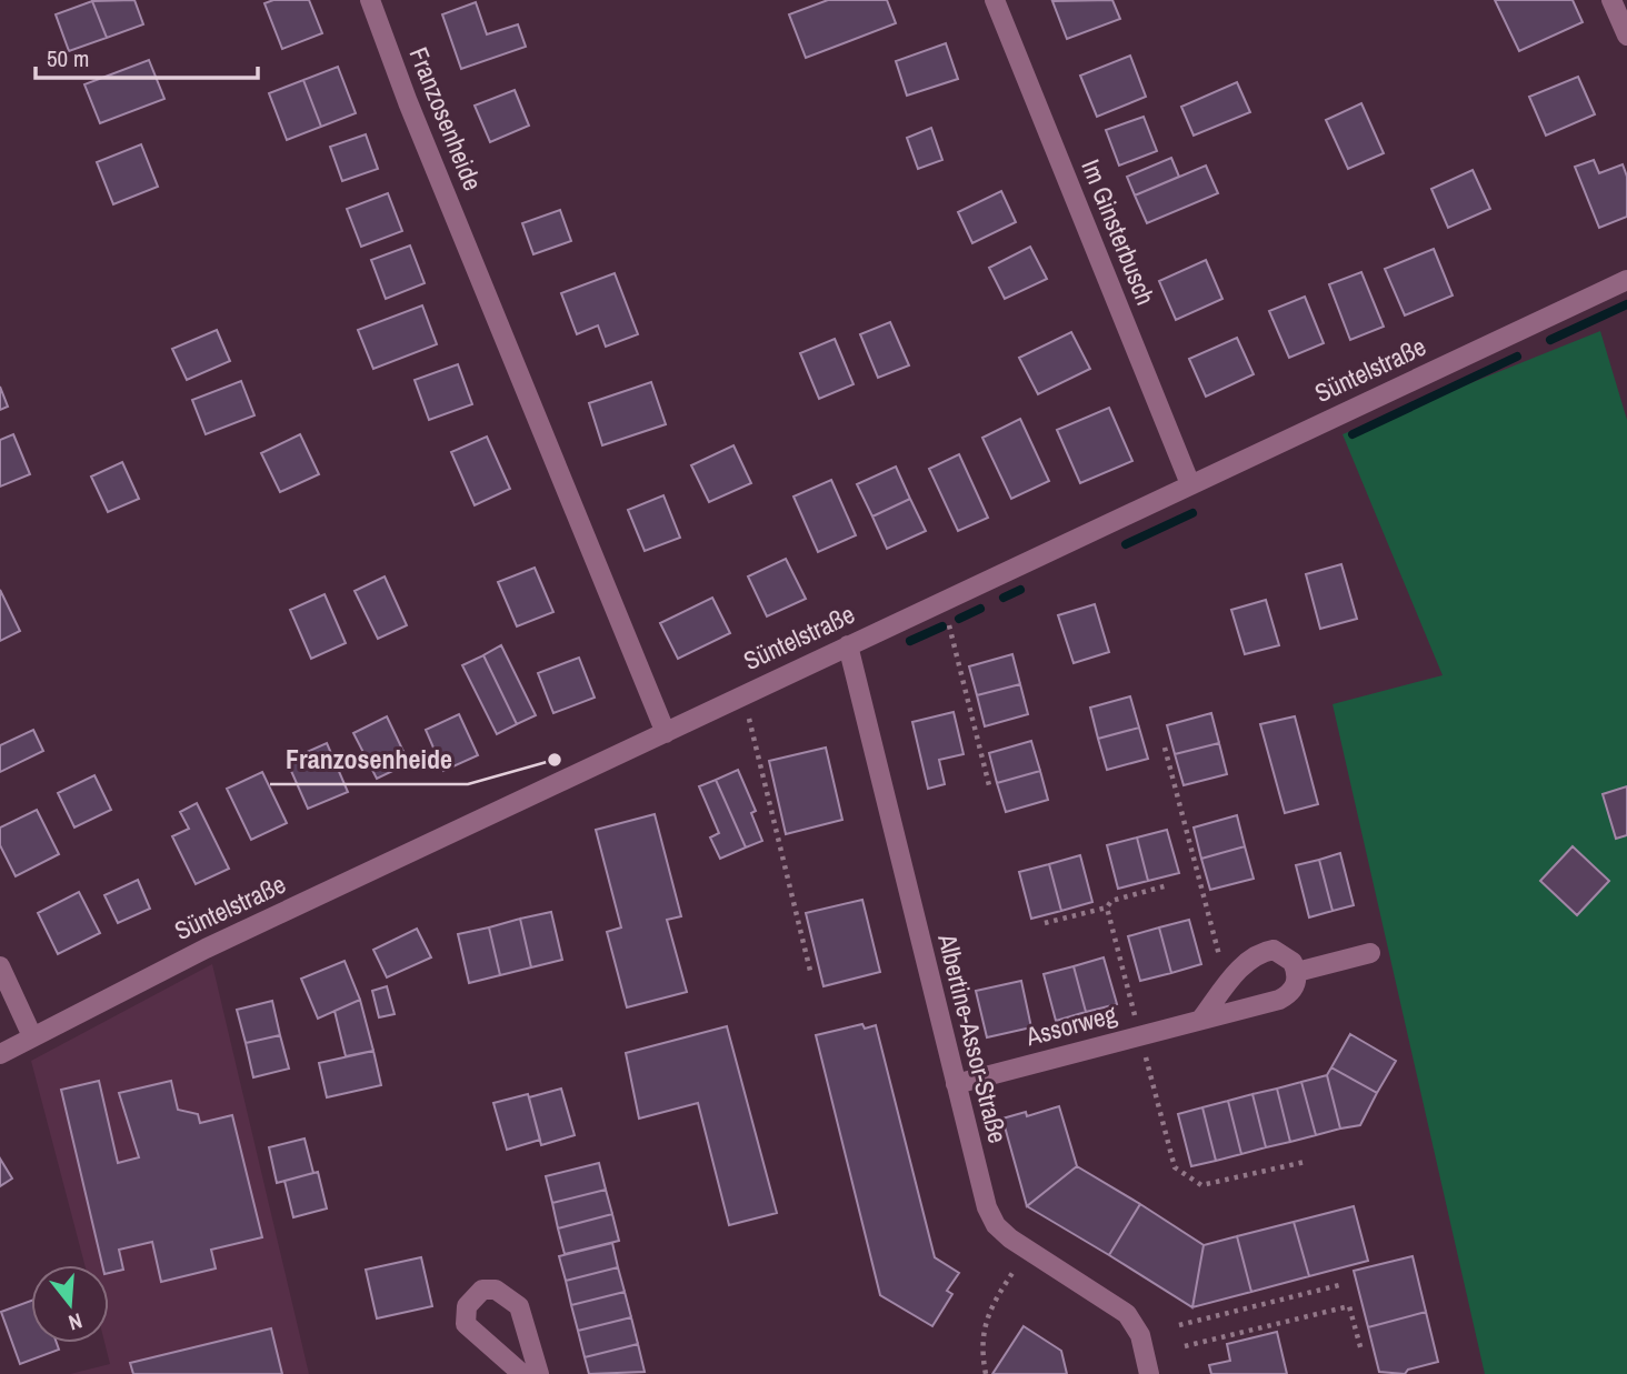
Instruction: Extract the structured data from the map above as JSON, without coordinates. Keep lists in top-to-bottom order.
{
  "streets": {
    "street": [
      "Franzosenheide",
      "Im Ginsterbusch",
      "Süntelstraße",
      "Assorweg",
      "Albertine-Assor-Straße"
    ]
  },
  "crossings": [
    ["Franzosenheide", "Süntelstraße"],
    ["Im Ginsterbusch", "Süntelstraße"],
    ["Süntelstraße", "Albertine-Assor-Straße"],
    ["Assorweg", "Albertine-Assor-Straße"]
  ],
  "places": ["Franzosenheide"],
  "scale_bar": "50 m",
  "north": "bottom"
}
